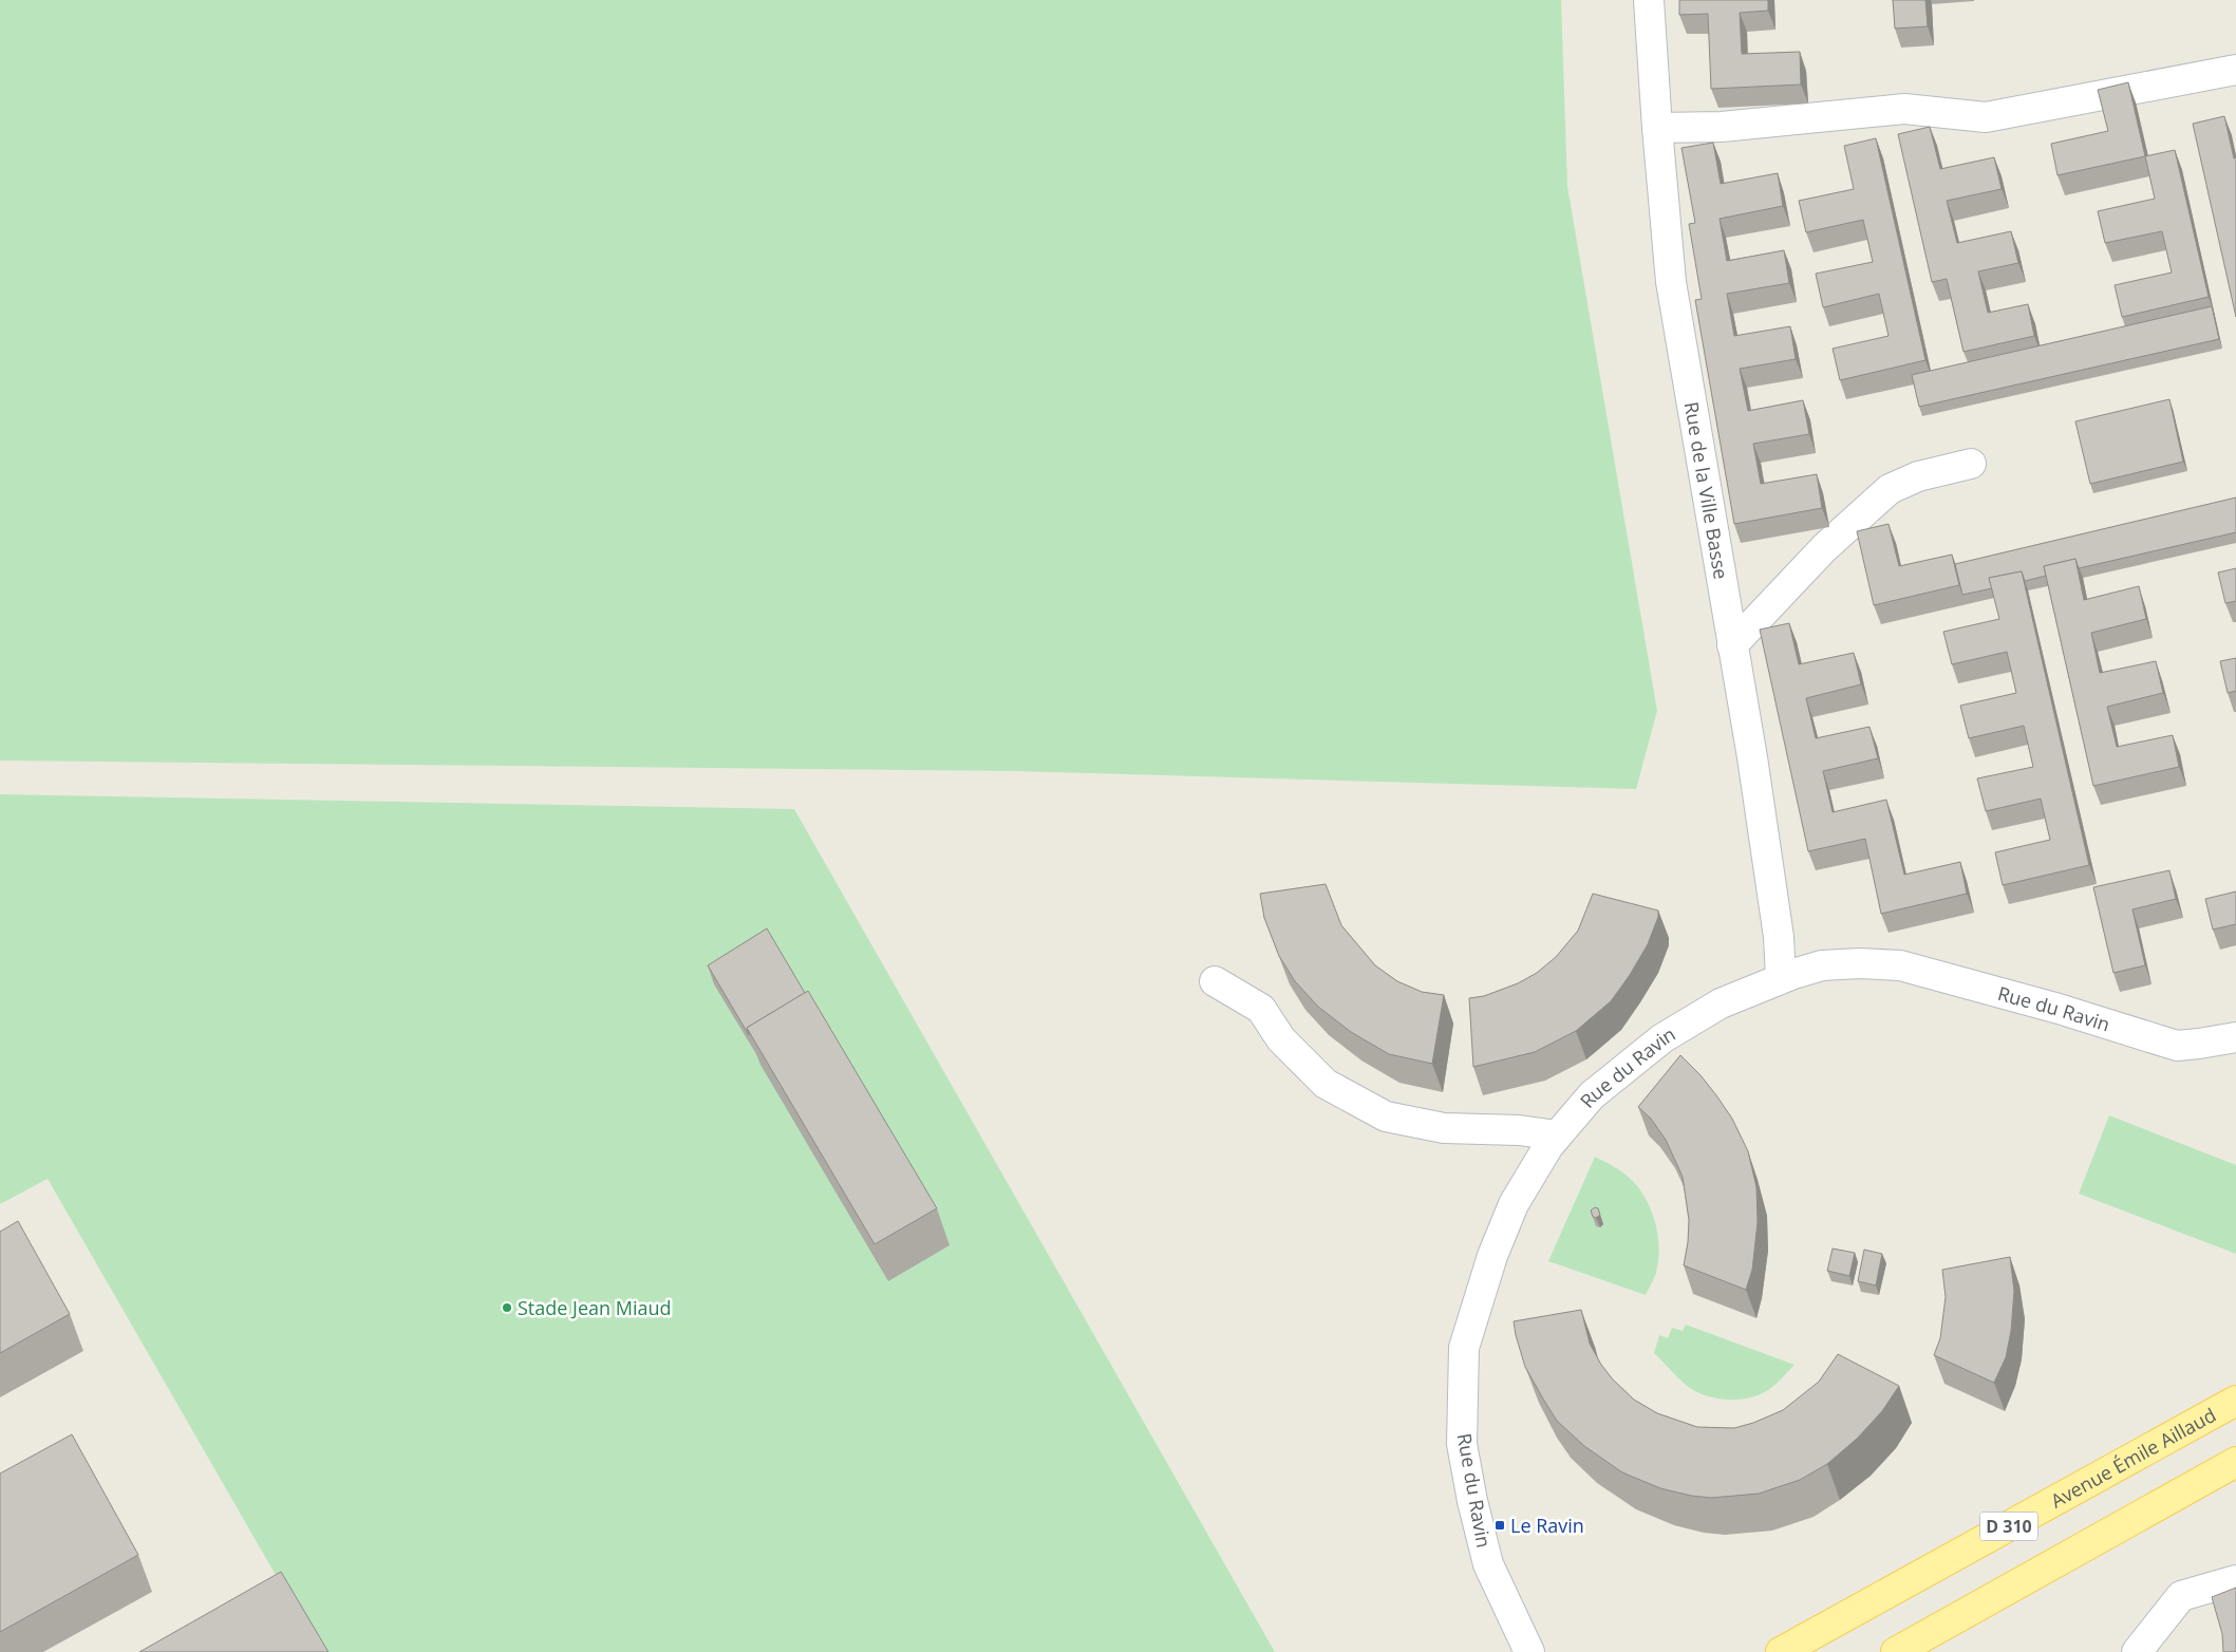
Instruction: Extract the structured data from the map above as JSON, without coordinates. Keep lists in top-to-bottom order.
{
  "streets": {
    "main road": ["Avenue Émile Aillaud", "D 310"],
    "street": ["Rue de la Ville Basse", "Rue du Ravin"]
  },
  "crossings": [
    ["Rue de la Ville Basse", "Rue du Ravin"]
  ],
  "places": {
    "other": ["Stade Jean Miaud"],
    "transit": ["Le Ravin"]
  }
}
